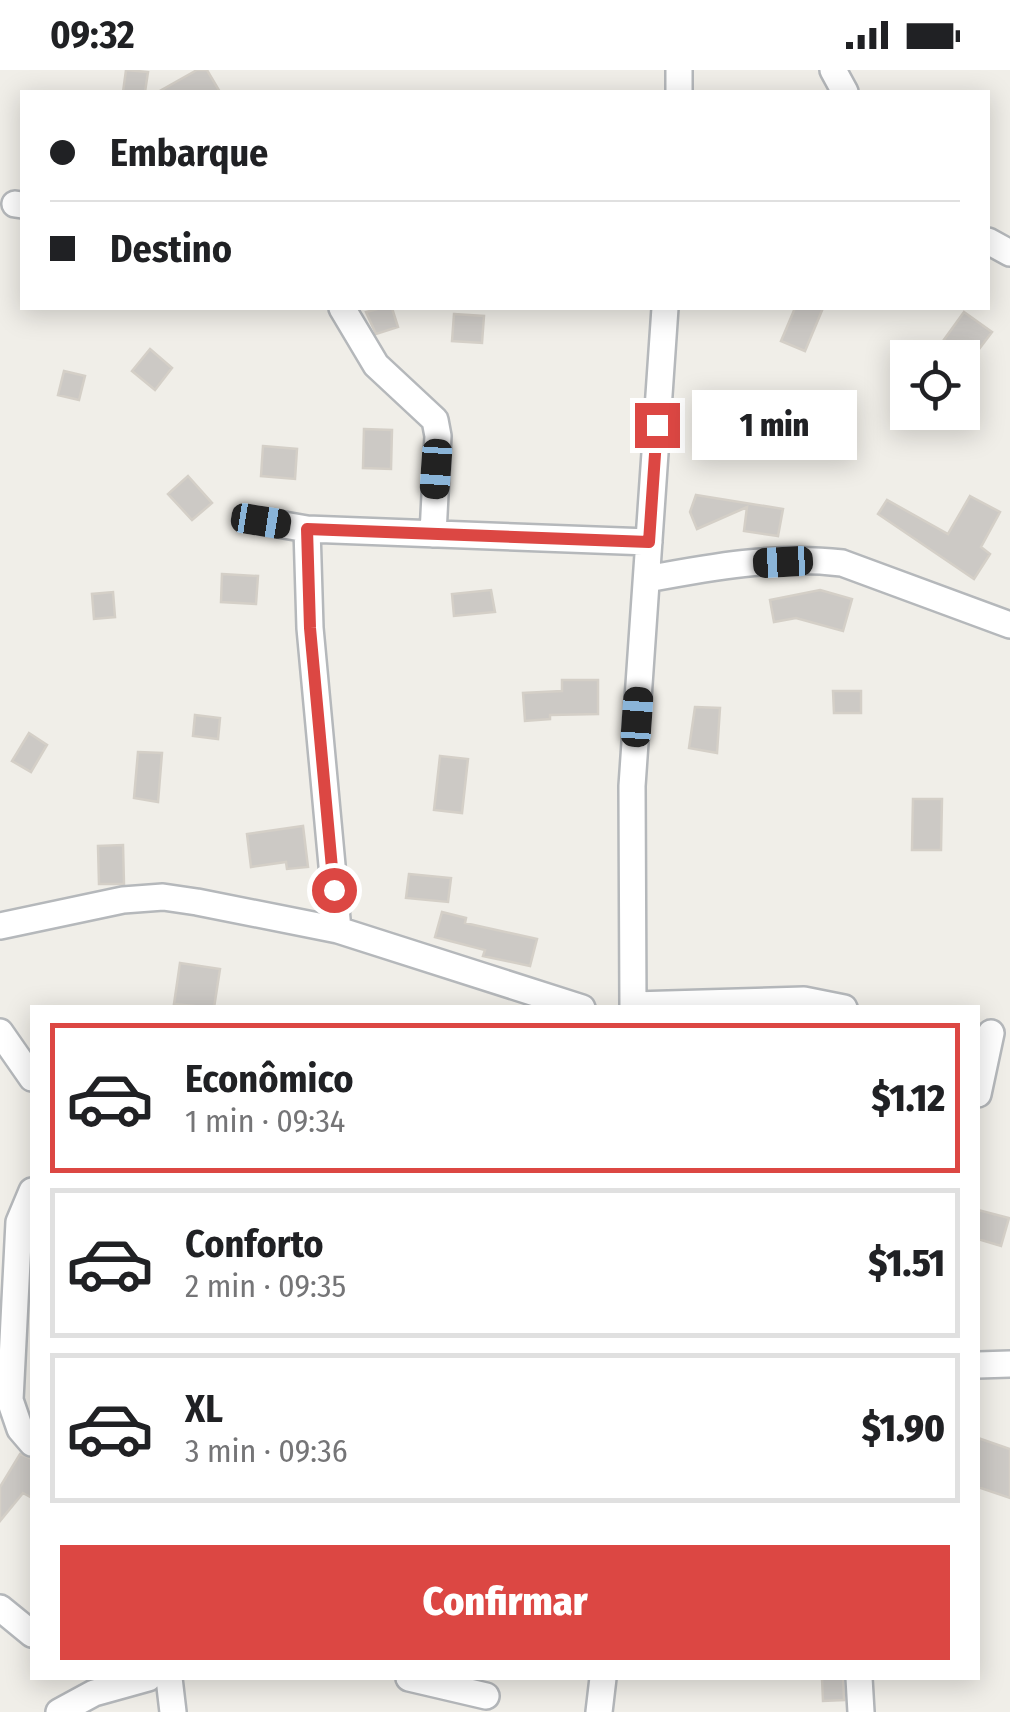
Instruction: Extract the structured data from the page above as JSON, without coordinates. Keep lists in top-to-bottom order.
{
  "page": {
    "status": "09:32",
    "banner": ["Embarque", "Destino"],
    "bubble": "1 min",
    "list": [
      {
        "name": "Econômico",
        "note": "1 min · 09:34",
        "value": "$1.12"
      },
      {
        "name": "Conforto",
        "note": "2 min · 09:35",
        "value": "$1.51"
      },
      {
        "name": "XL",
        "note": "3 min · 09:36",
        "value": "$1.90"
      }
    ],
    "buttons": "Confirmar"
  }
}
